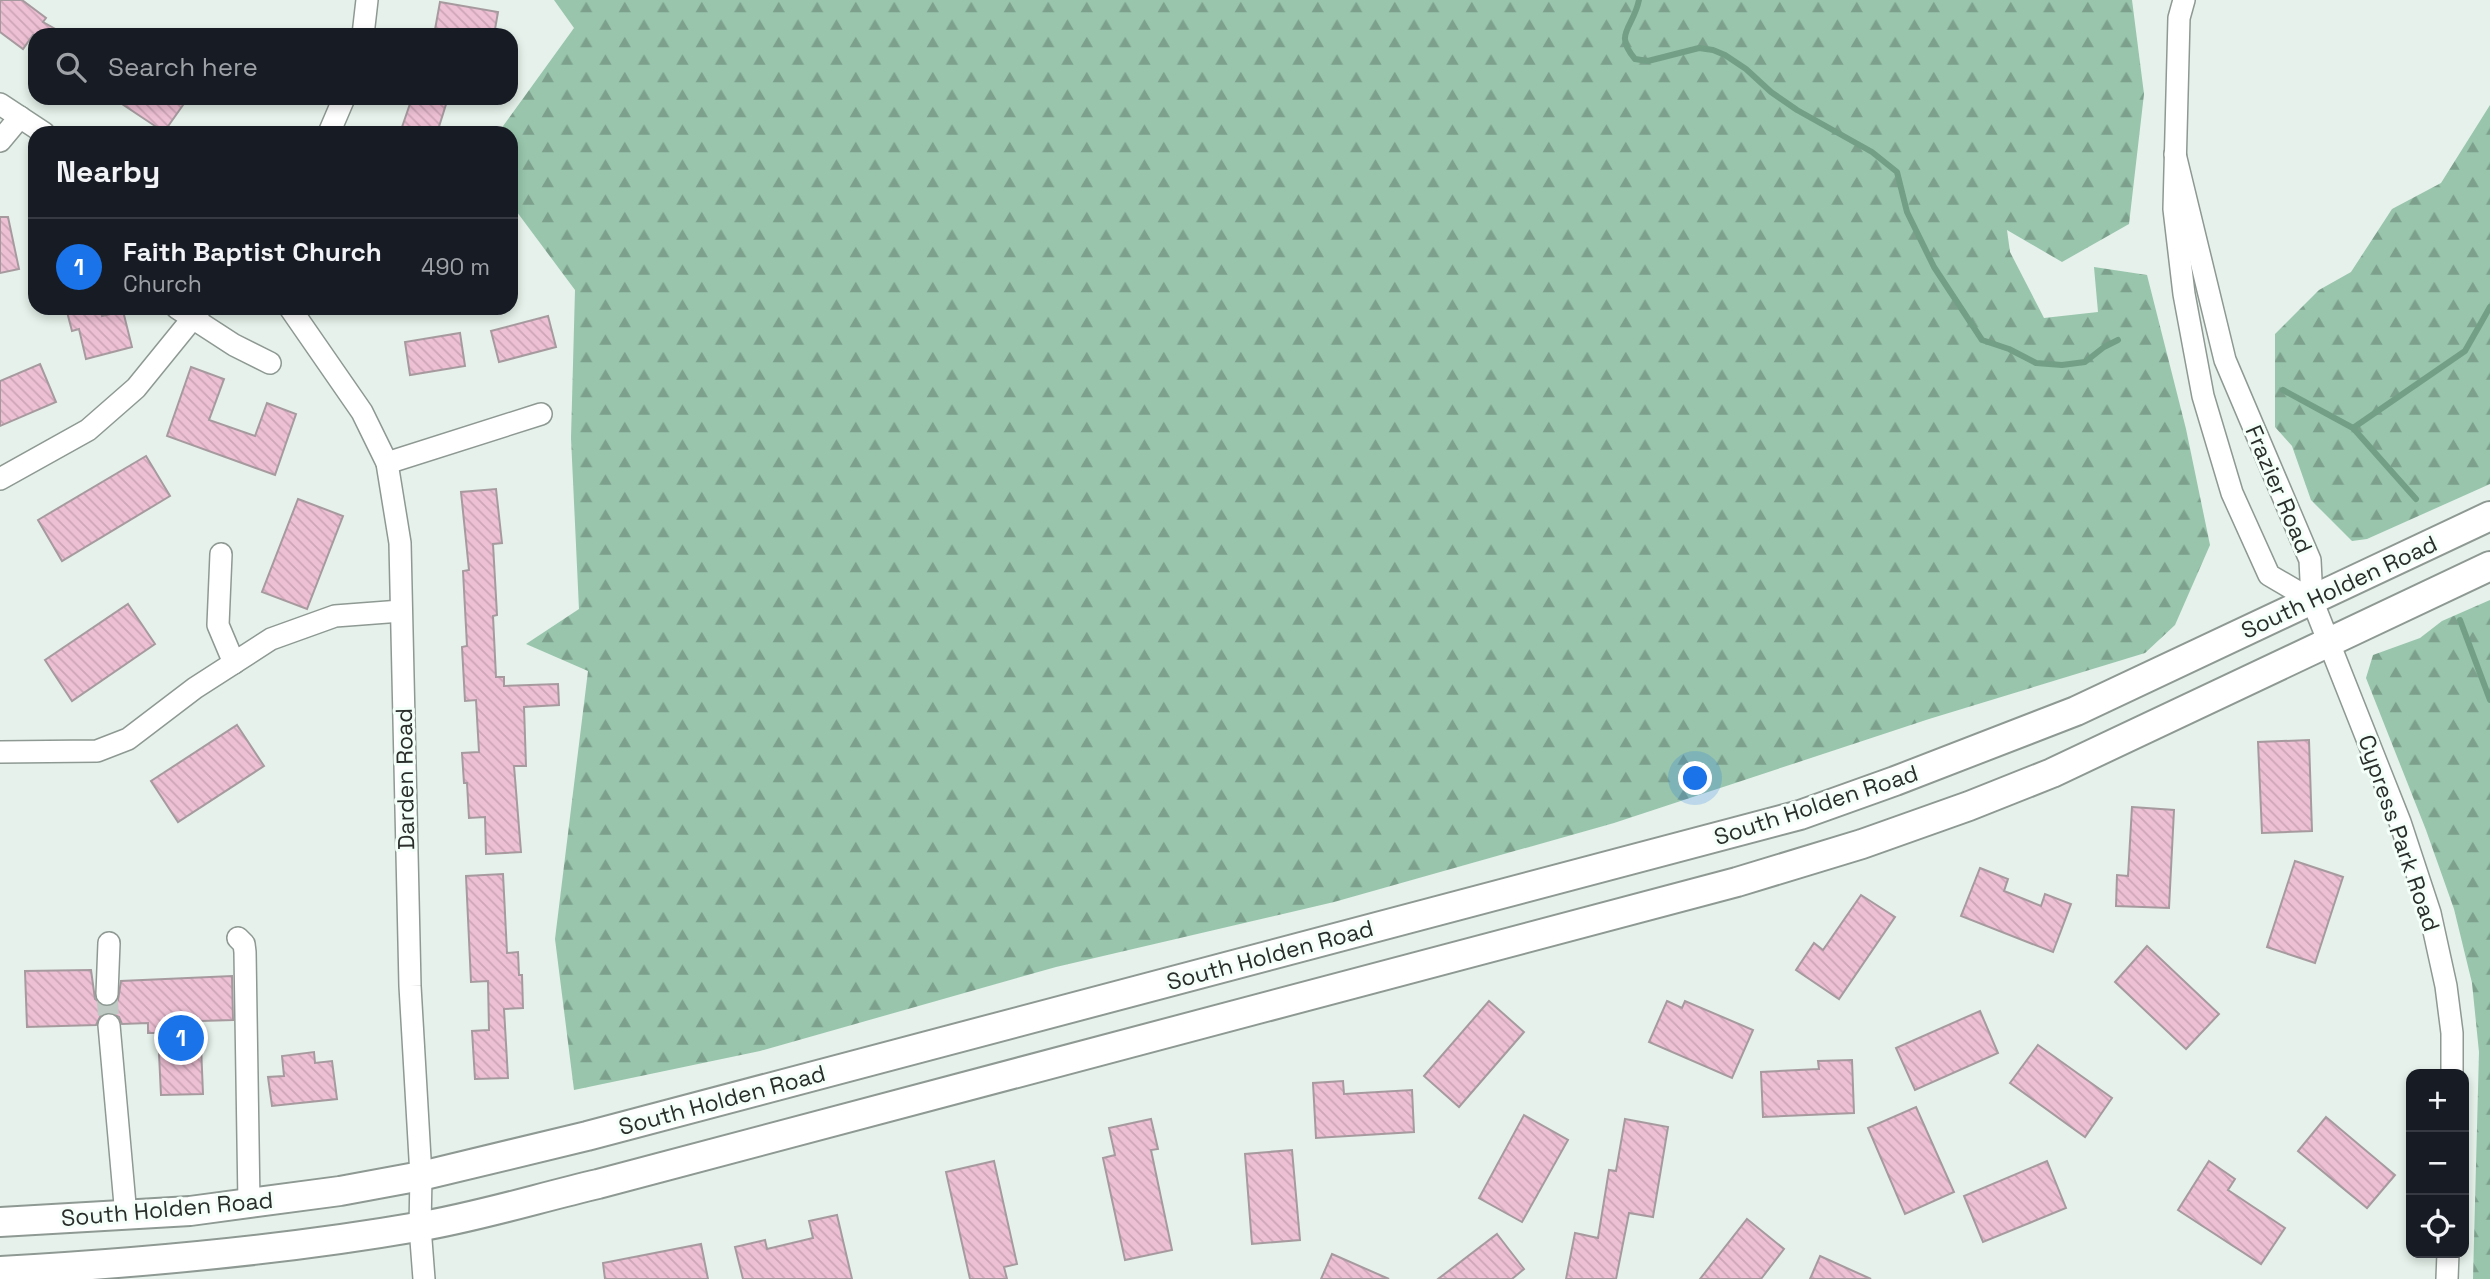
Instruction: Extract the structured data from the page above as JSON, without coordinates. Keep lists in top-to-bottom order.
{
  "streets": {
    "main road": ["South Holden Road"],
    "street": ["Frazier Road", "Darden Road", "Cypress Park Road"]
  },
  "crossings": [
    ["Frazier Road", "South Holden Road"],
    ["Frazier Road", "Cypress Park Road"],
    ["South Holden Road", "Darden Road"],
    ["South Holden Road", "Cypress Park Road"]
  ],
  "page": {
    "search": "Search here",
    "heading": "Nearby",
    "list": [
      {
        "mark": "1",
        "name": "Faith Baptist Church",
        "note": "Church",
        "value": "490 m"
      }
    ],
    "pins": "1",
    "map_buttons": ["+", "−"]
  }
}
